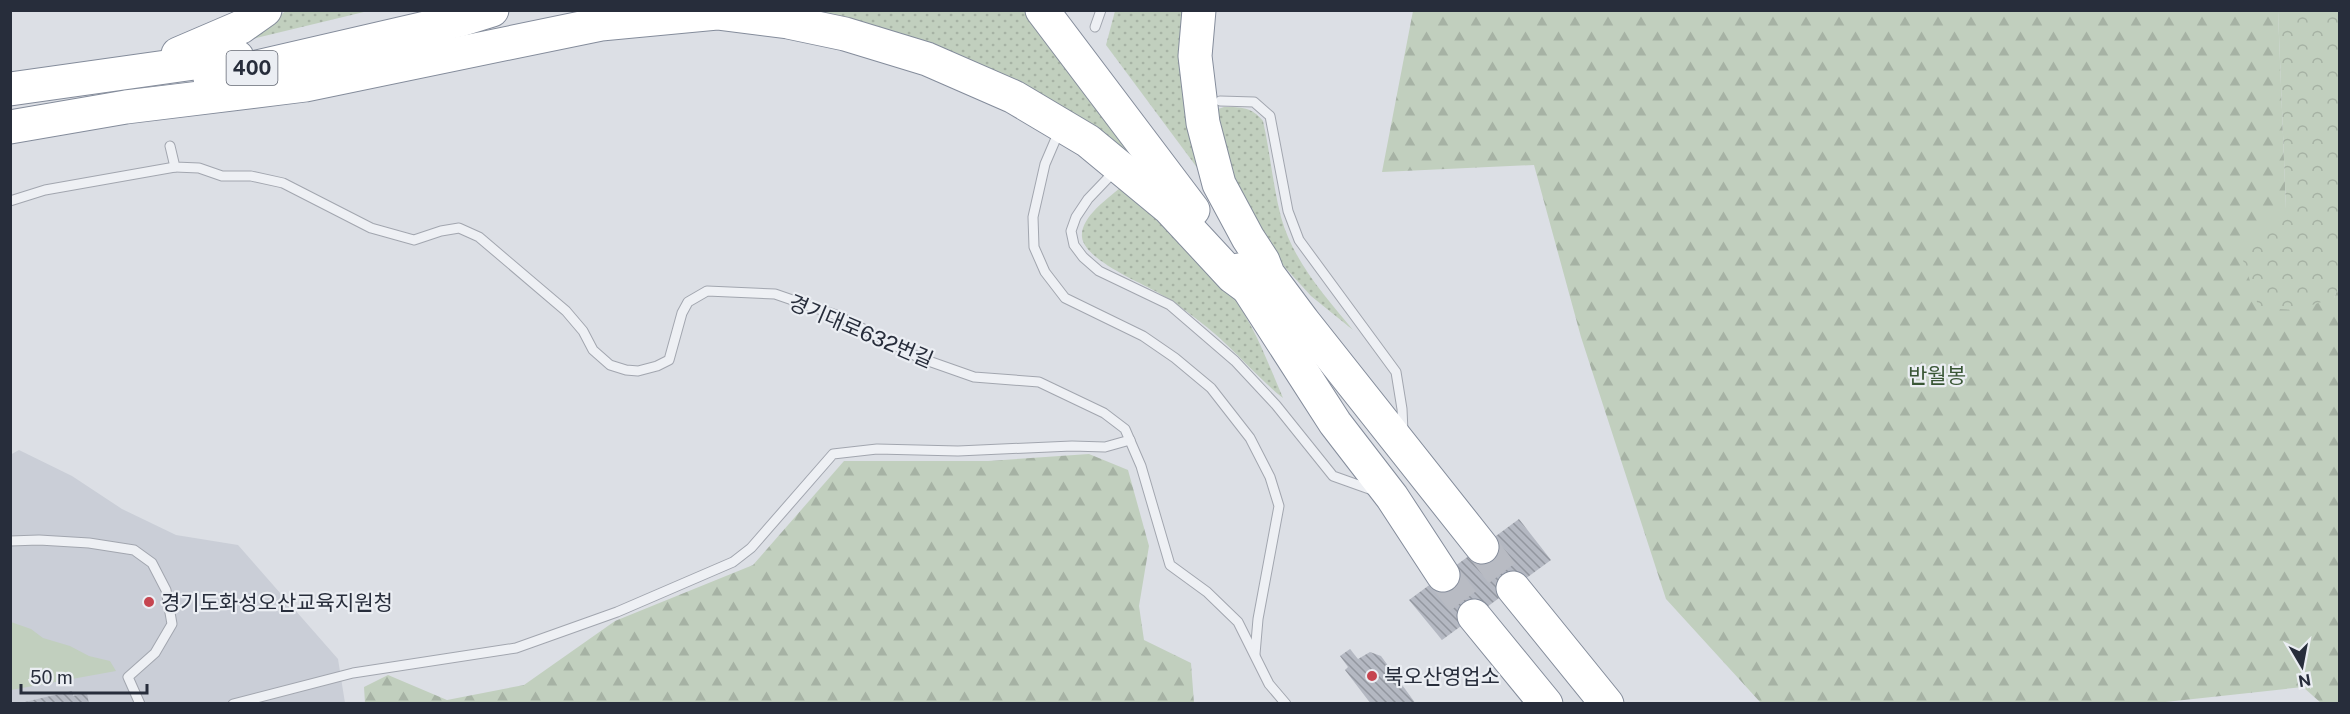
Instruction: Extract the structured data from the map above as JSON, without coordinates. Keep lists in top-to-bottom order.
{
  "streets": {
    "highway": ["400"],
    "lane": ["경기대로632번길"]
  },
  "parks": ["반월봉"],
  "places": ["경기도화성오산교육지원청", "북오산영업소"],
  "scale_bar": "50 m",
  "north": "bottom"
}
